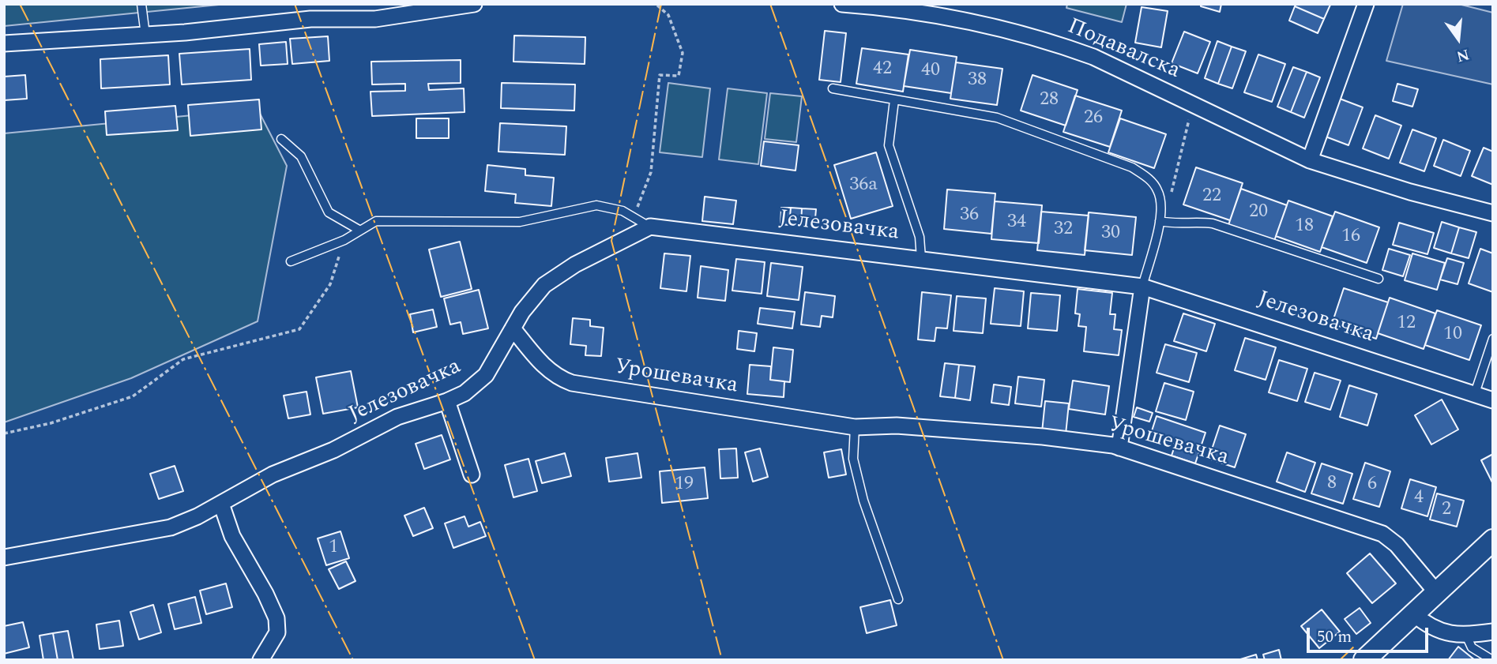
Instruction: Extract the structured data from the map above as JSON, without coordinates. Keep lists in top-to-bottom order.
{
  "streets": {
    "street": ["Подавалска", "Јелезовачка", "Урошевачка"]
  },
  "crossings": [
    ["Јелезовачка", "Урошевачка"]
  ],
  "house_numbers": [
    "42",
    "40",
    "38",
    "28",
    "26",
    "36a",
    "22",
    "20",
    "36",
    "34",
    "18",
    "32",
    "30",
    "16",
    "12",
    "10",
    "8",
    "19",
    "6",
    "4",
    "2",
    "1"
  ],
  "scale_bar": "50 m",
  "north": "bottom"
}
